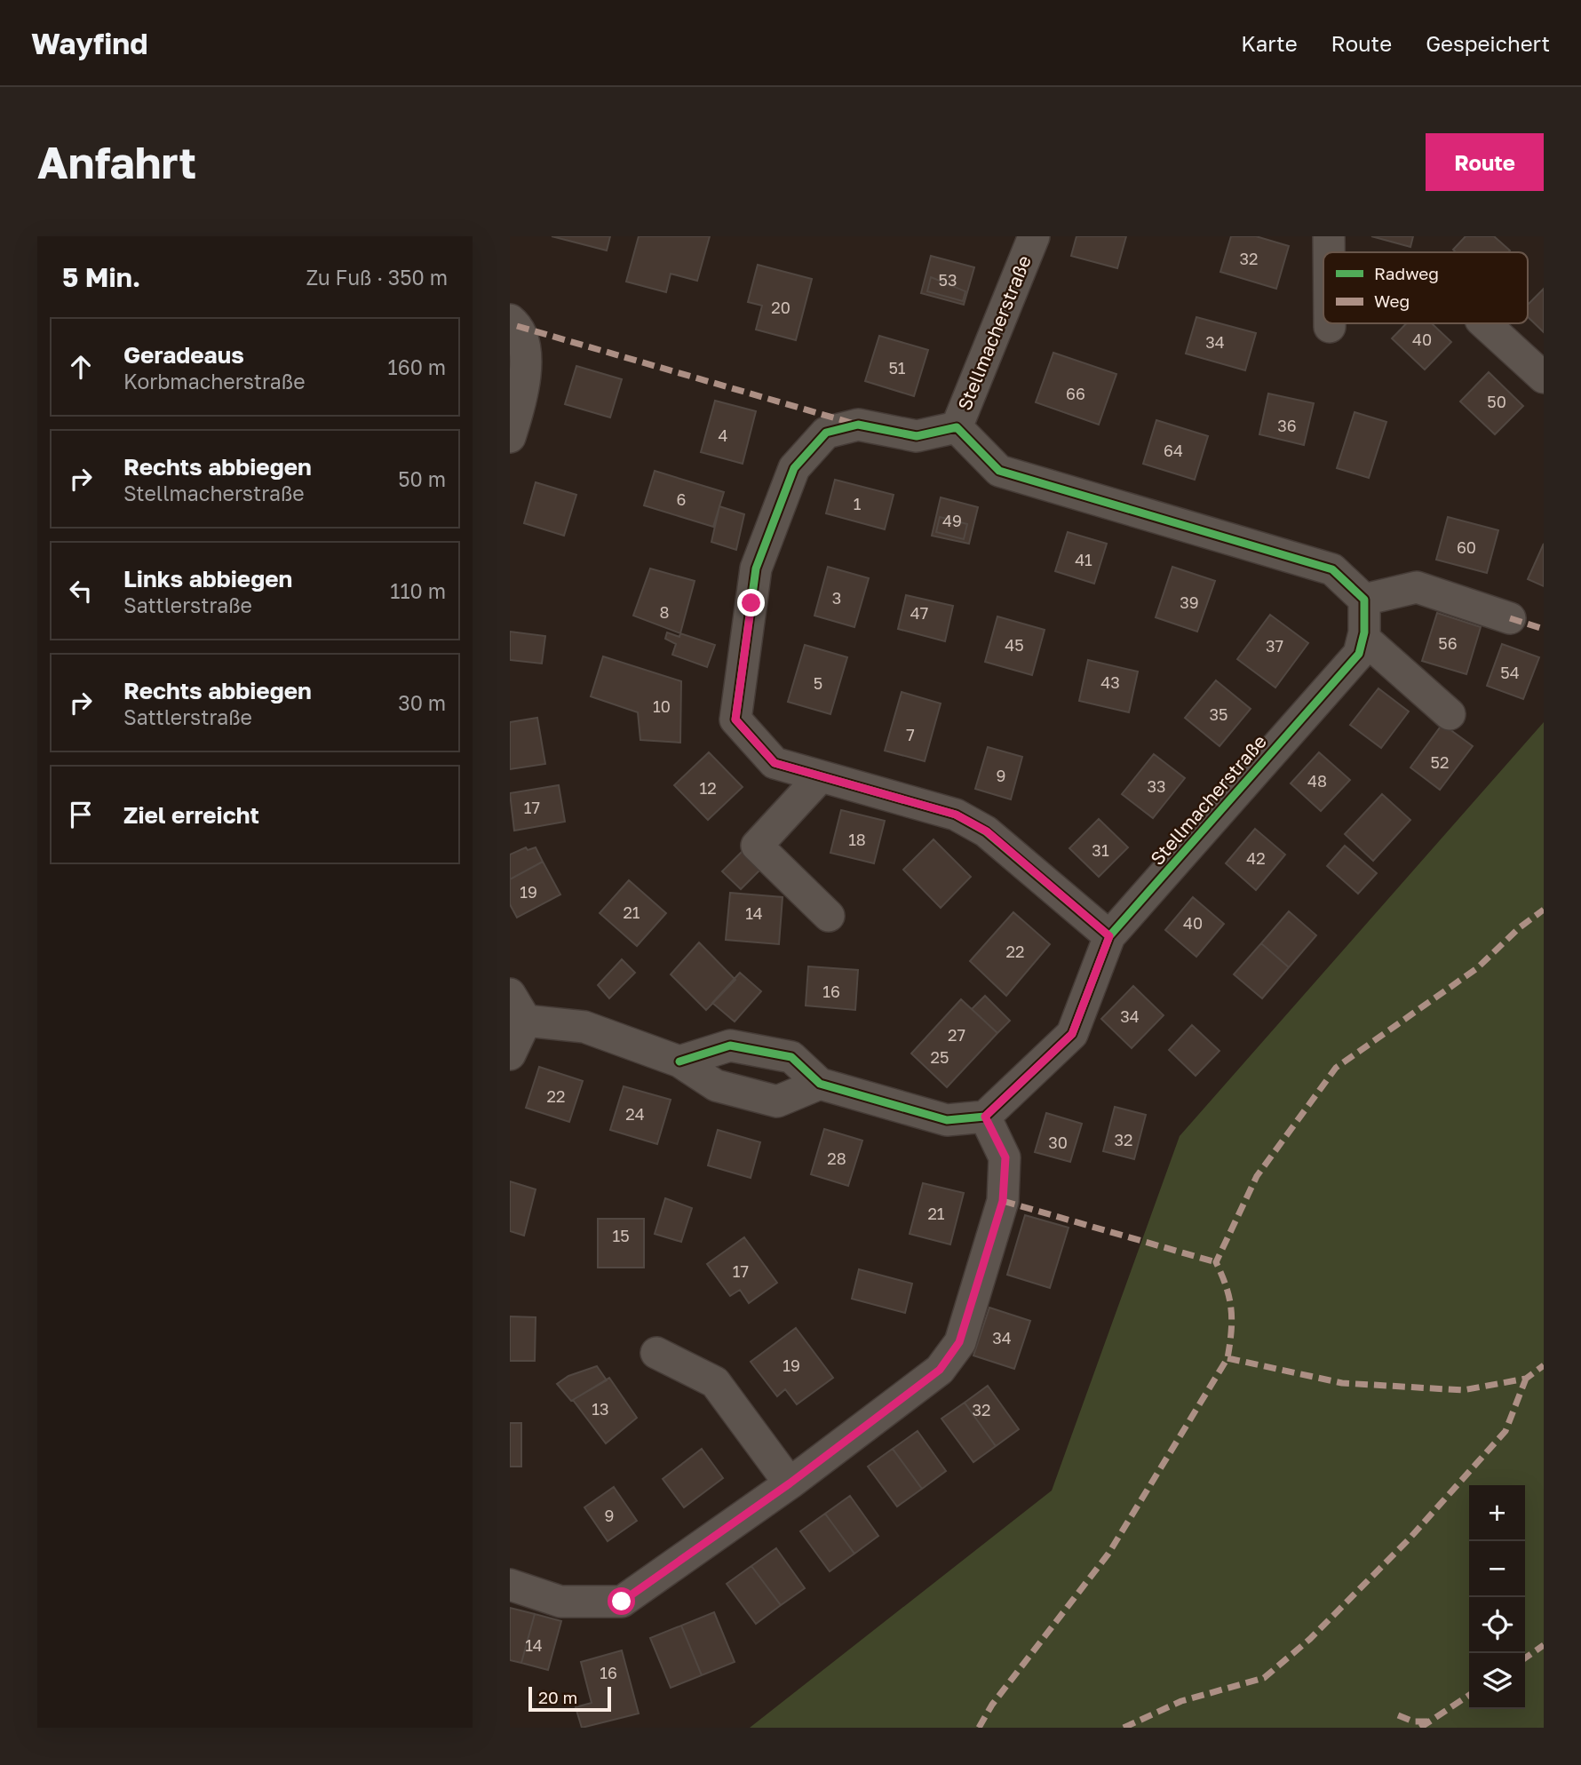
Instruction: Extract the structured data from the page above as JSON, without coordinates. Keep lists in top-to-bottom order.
{
  "streets": {
    "street": ["Stellmacherstraße"]
  },
  "house_numbers": [
    "32",
    "53",
    "20",
    "40",
    "34",
    "51",
    "66",
    "50",
    "36",
    "4",
    "64",
    "6",
    "1",
    "49",
    "60",
    "41",
    "3",
    "39",
    "8",
    "47",
    "56",
    "45",
    "37",
    "54",
    "43",
    "5",
    "10",
    "35",
    "7",
    "52",
    "9",
    "48",
    "33",
    "12",
    "17",
    "18",
    "31",
    "42",
    "19",
    "21",
    "14",
    "40",
    "22",
    "16",
    "34",
    "27",
    "25",
    "22",
    "24",
    "32",
    "30",
    "28",
    "21",
    "15",
    "17",
    "34",
    "19",
    "13",
    "32",
    "9",
    "14",
    "16"
  ],
  "legend": ["Radweg", "Weg"],
  "scale_bar": "20 m",
  "page": {
    "header": "Wayfind",
    "nav": ["Karte", "Route", "Gespeichert"],
    "buttons": "Route",
    "title": "Anfahrt",
    "heading": ["5 Min.", "Zu Fuß · 350 m"],
    "list": [
      ["Geradeaus", "Korbmacherstraße", "160 m"],
      ["Rechts abbiegen", "Stellmacherstraße", "50 m"],
      ["Links abbiegen", "Sattlerstraße", "110 m"],
      ["Rechts abbiegen", "Sattlerstraße", "30 m"],
      "Ziel erreicht"
    ],
    "map_buttons": ["+", "−"],
    "scale": "20 m"
  }
}
